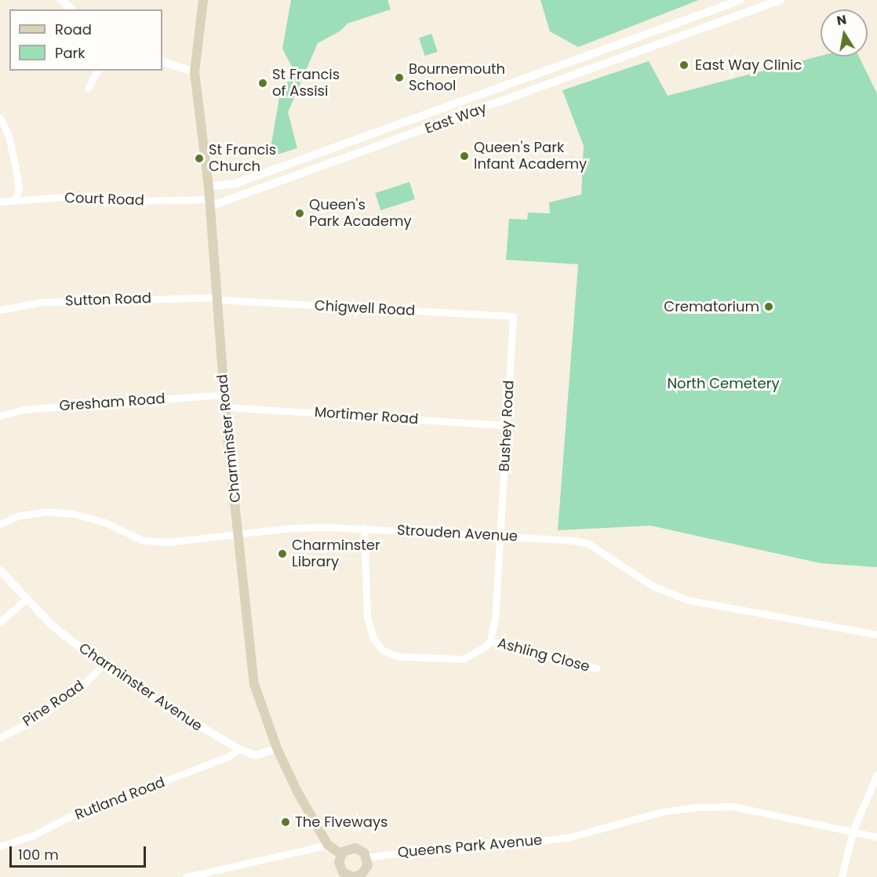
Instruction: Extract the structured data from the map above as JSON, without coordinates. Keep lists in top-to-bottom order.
{
  "streets": {
    "main road": ["Charminster Road"],
    "street": [
      "East Way",
      "Court Road",
      "Sutton Road",
      "Chigwell Road",
      "Gresham Road",
      "Mortimer Road",
      "Bushey Road",
      "Strouden Avenue",
      "Ashling Close",
      "Charminster Avenue",
      "Pine Road",
      "Rutland Road",
      "Queens Park Avenue"
    ]
  },
  "crossings": [
    ["East Way", "Court Road"],
    ["East Way", "Charminster Road"],
    ["Court Road", "Charminster Road"],
    ["Sutton Road", "Chigwell Road"],
    ["Sutton Road", "Charminster Road"],
    ["Chigwell Road", "Bushey Road"],
    ["Chigwell Road", "Charminster Road"],
    ["Gresham Road", "Charminster Road"],
    ["Mortimer Road", "Bushey Road"],
    ["Mortimer Road", "Charminster Road"],
    ["Bushey Road", "Strouden Avenue"],
    ["Bushey Road", "Ashling Close"],
    ["Charminster Road", "Strouden Avenue"],
    ["Charminster Road", "Charminster Avenue"],
    ["Charminster Road", "Queens Park Avenue"],
    ["Charminster Avenue", "Pine Road"],
    ["Charminster Avenue", "Rutland Road"]
  ],
  "parks": ["North Cemetery"],
  "places": [
    "East Way Clinic",
    "Bournemouth School",
    "St Francis of Assisi",
    "Queen's Park Infant Academy",
    "St Francis Church",
    "Queen's Park Academy",
    "Crematorium",
    "Charminster Library",
    "The Fiveways"
  ],
  "legend": ["Road", "Park"],
  "scale_bar": "100 m",
  "north": "top"
}
